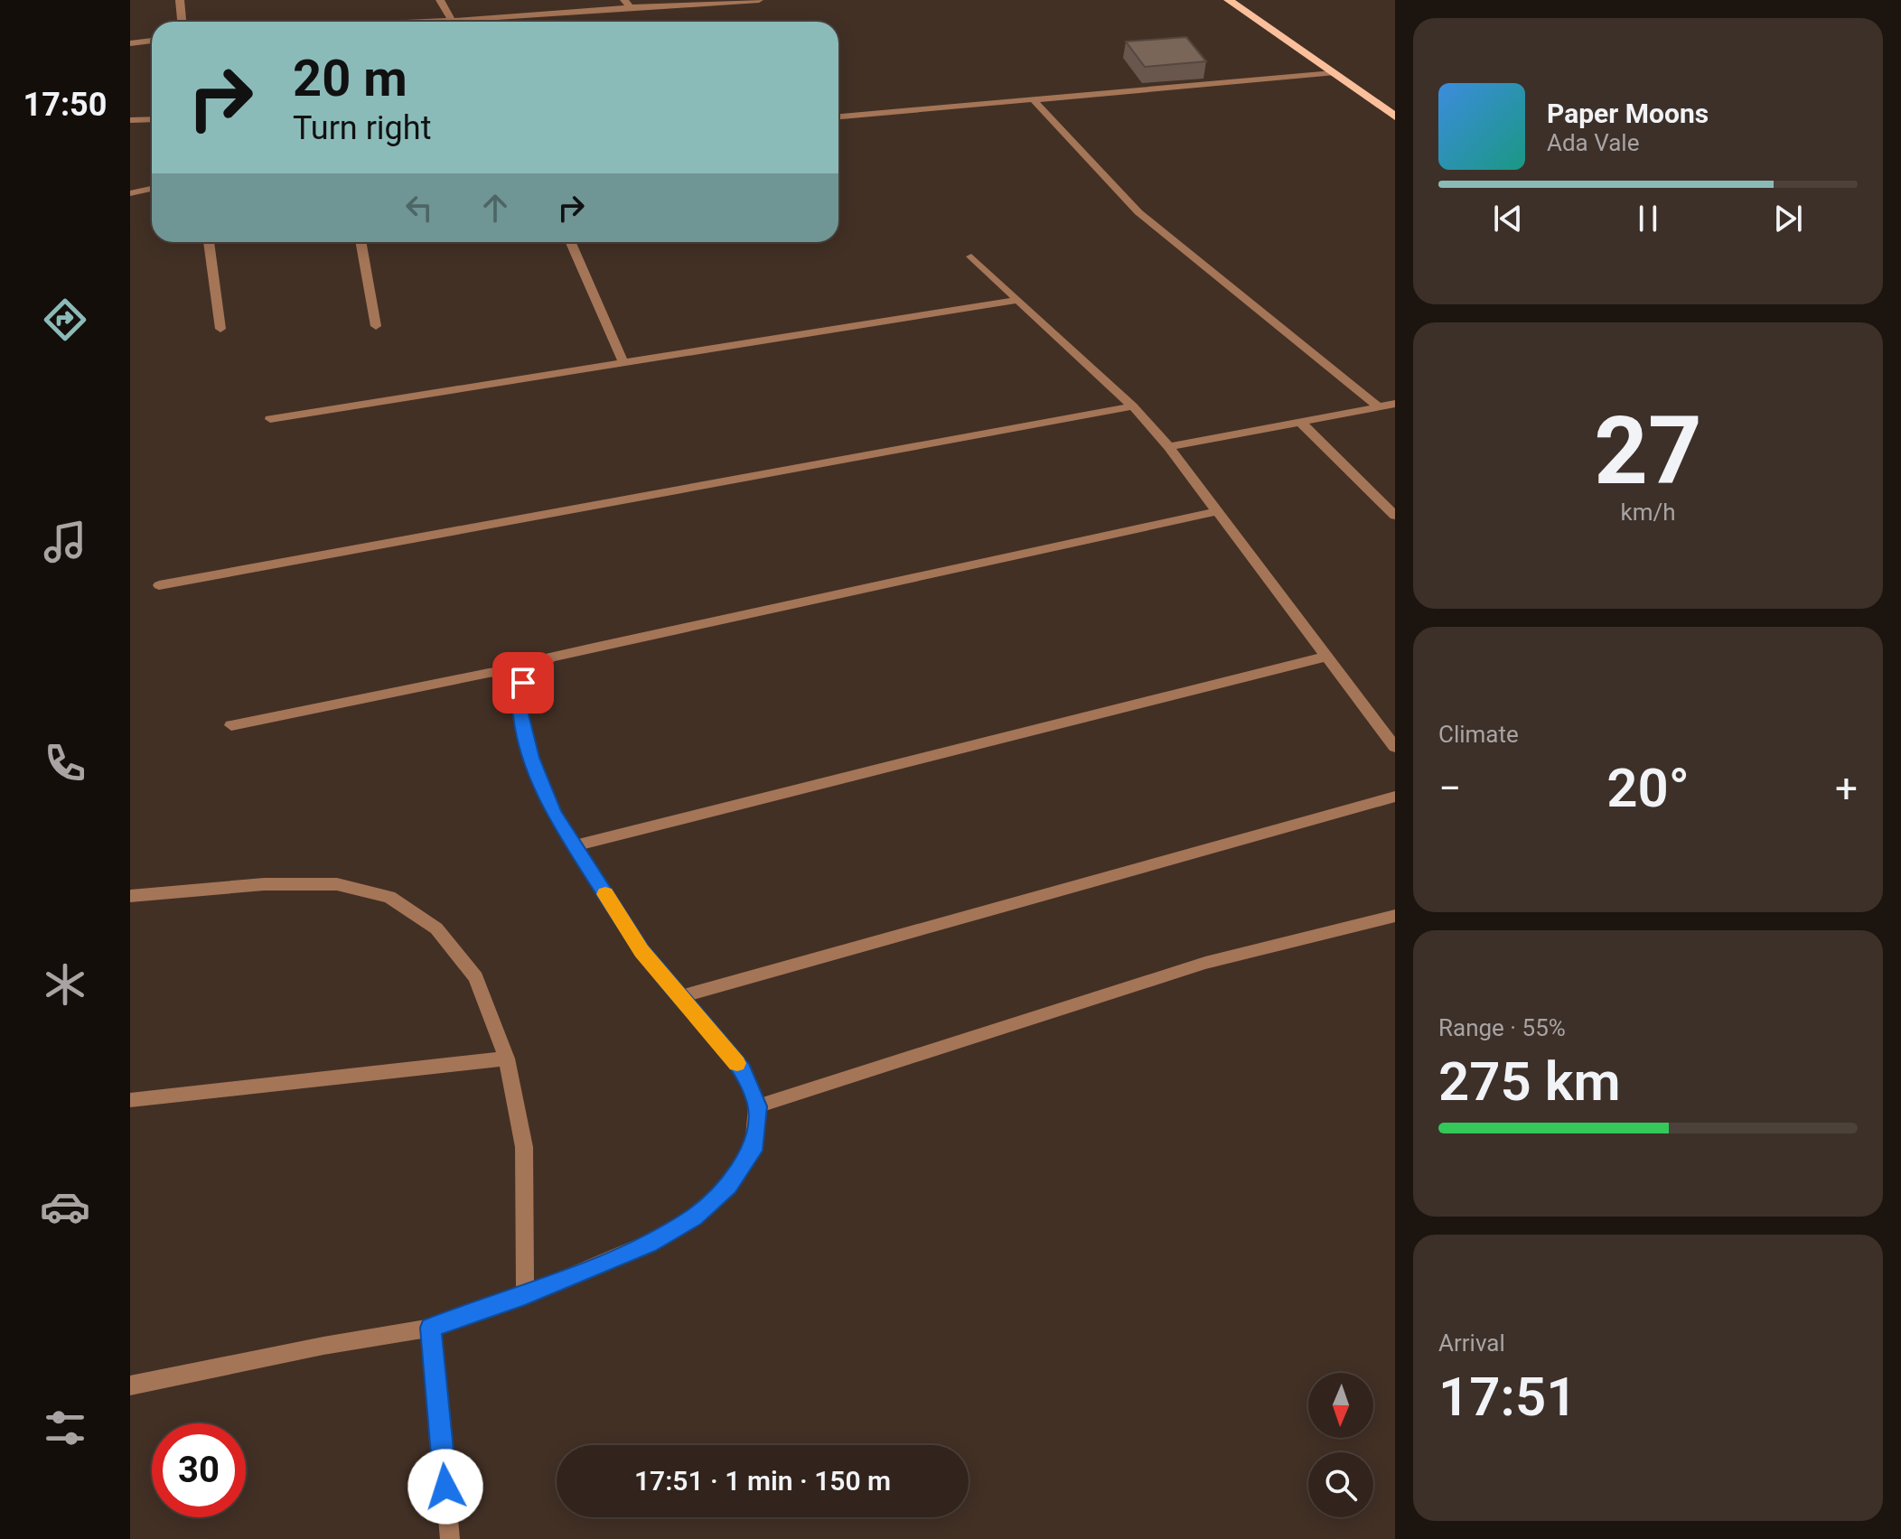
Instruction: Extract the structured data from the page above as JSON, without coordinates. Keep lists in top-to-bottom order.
{
  "north": "bottom",
  "page": {
    "tabs": "17:50",
    "turn": ["20 m", "Turn right"],
    "song": ["Paper Moons", "Ada Vale"],
    "tile": [
      ["27", "km/h"],
      "Climate",
      ["Range · 55%", "275 km"],
      ["Arrival", "17:51"]
    ],
    "heat": ["−", "20°", "+"],
    "limit": "30",
    "trip": "17:51 · 1 min · 150 m"
  }
}
